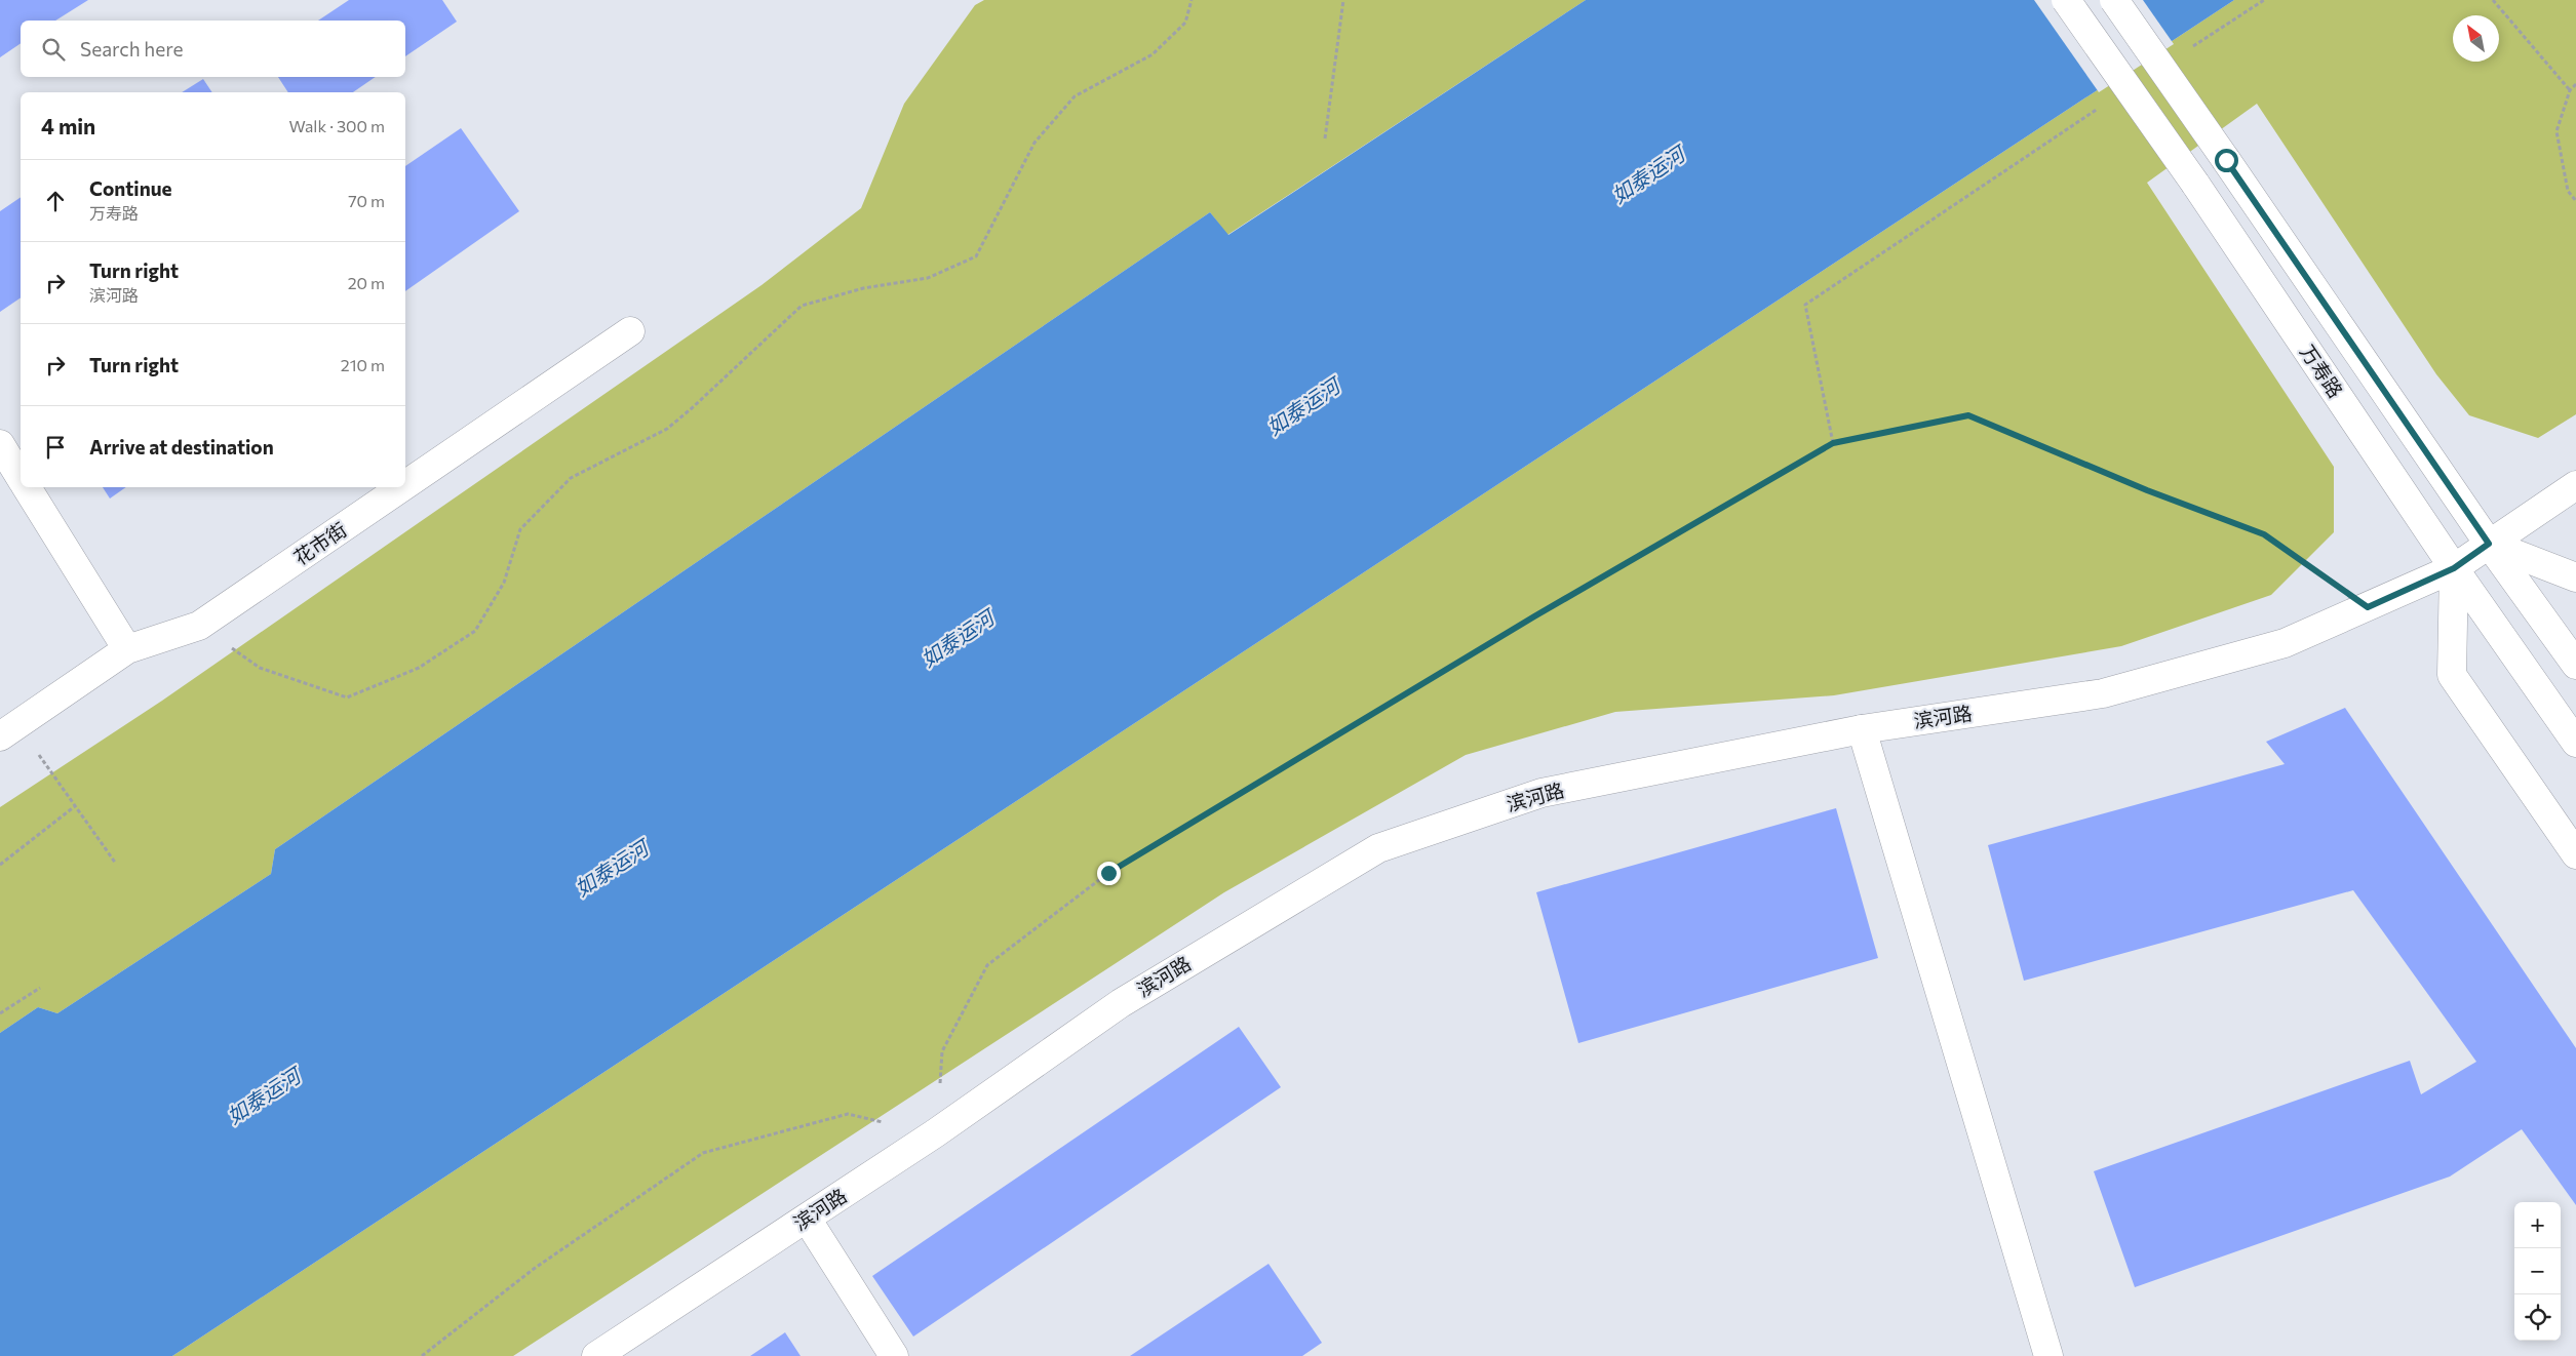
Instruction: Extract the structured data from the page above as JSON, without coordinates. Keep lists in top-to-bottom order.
{
  "streets": {
    "street": ["万寿路", "花市街", "滨河路"]
  },
  "crossings": [
    ["万寿路", "滨河路"]
  ],
  "water": ["如泰运河"],
  "north": "top left",
  "page": {
    "search": "Search here",
    "heading": ["4 min", "Walk · 300 m"],
    "list": [
      ["Continue", "万寿路", "70 m"],
      ["Turn right", "滨河路", "20 m"],
      ["Turn right", "210 m"],
      "Arrive at destination"
    ],
    "map_buttons": ["+", "−"]
  }
}
